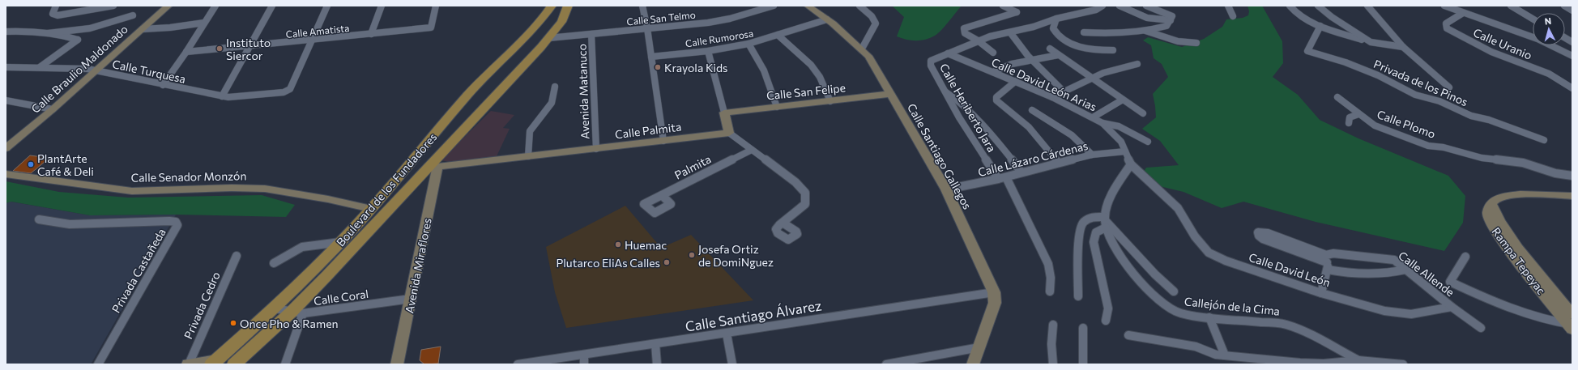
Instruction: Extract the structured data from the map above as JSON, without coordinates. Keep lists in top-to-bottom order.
{
  "streets": {
    "main road": ["Boulevard de los Fundadores"],
    "street": [
      "Calle San Telmo",
      "Calle Amatista",
      "Calle Rumorosa",
      "Calle Uranio",
      "Calle Braulio Maldonado",
      "Calle Turquesa",
      "Privada de los Pinos",
      "Calle David León Arias",
      "Avenida Matanuco",
      "Calle San Felipe",
      "Calle Heriberto Jara",
      "Calle Plomo",
      "Calle Palmita",
      "Calle Santiago Gallegos",
      "Calle Lázaro Cárdenas",
      "Palmita",
      "Calle Senador Monzón",
      "Rampa Tepeyac",
      "Avenida Miraflores",
      "Calle David León",
      "Privada Castañeda",
      "Calle Allende",
      "Calle Coral",
      "Privada Cedro",
      "Callejón de la Cima",
      "Calle Santiago Álvarez"
    ]
  },
  "crossings": [
    ["Calle San Telmo", "Avenida Matanuco"],
    ["Calle San Telmo", "Boulevard de los Fundadores"],
    ["Calle Amatista", "Calle Turquesa"],
    ["Calle Rumorosa", "Calle Santiago Gallegos"],
    ["Calle Braulio Maldonado", "Calle Turquesa"],
    ["Calle David León Arias", "Calle Heriberto Jara"],
    ["Calle David León Arias", "Calle Lázaro Cárdenas"],
    ["Calle David León Arias", "Calle David León"],
    ["Avenida Matanuco", "Calle Palmita"],
    ["Calle San Felipe", "Calle Santiago Gallegos"],
    ["Calle Heriberto Jara", "Calle Lázaro Cárdenas"],
    ["Calle Palmita", "Boulevard de los Fundadores"],
    ["Calle Palmita", "Avenida Miraflores"],
    ["Calle Santiago Gallegos", "Calle Lázaro Cárdenas"],
    ["Calle Santiago Gallegos", "Calle Santiago Álvarez"],
    ["Calle Senador Monzón", "Boulevard de los Fundadores"],
    ["Boulevard de los Fundadores", "Avenida Miraflores"],
    ["Boulevard de los Fundadores", "Calle Coral"],
    ["Avenida Miraflores", "Calle Coral"],
    ["Calle David León", "Calle Allende"]
  ],
  "places": [
    "Instituto Siercor",
    "Krayola Kids",
    "PlantArte Café & Deli",
    "Huemac",
    "Josefa Ortiz de DomiNguez",
    "Plutarco EliAs Calles",
    "Once Pho & Ramen"
  ],
  "north": "top"
}
